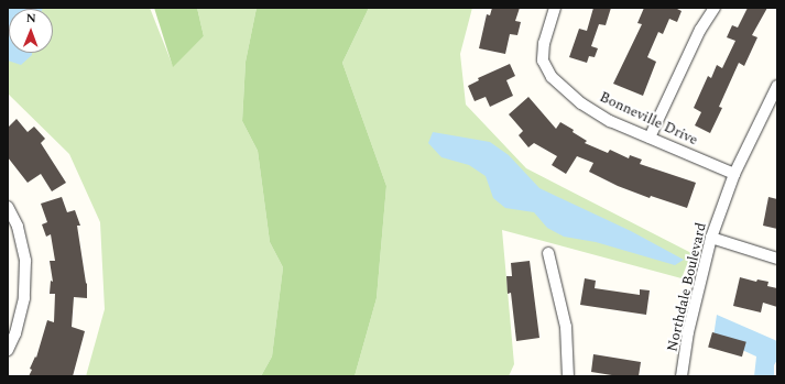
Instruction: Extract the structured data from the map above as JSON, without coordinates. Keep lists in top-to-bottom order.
{
  "streets": {
    "street": ["Bonneville Drive", "Northdale Boulevard"]
  },
  "crossings": [
    ["Bonneville Drive", "Northdale Boulevard"]
  ],
  "north": "top"
}
